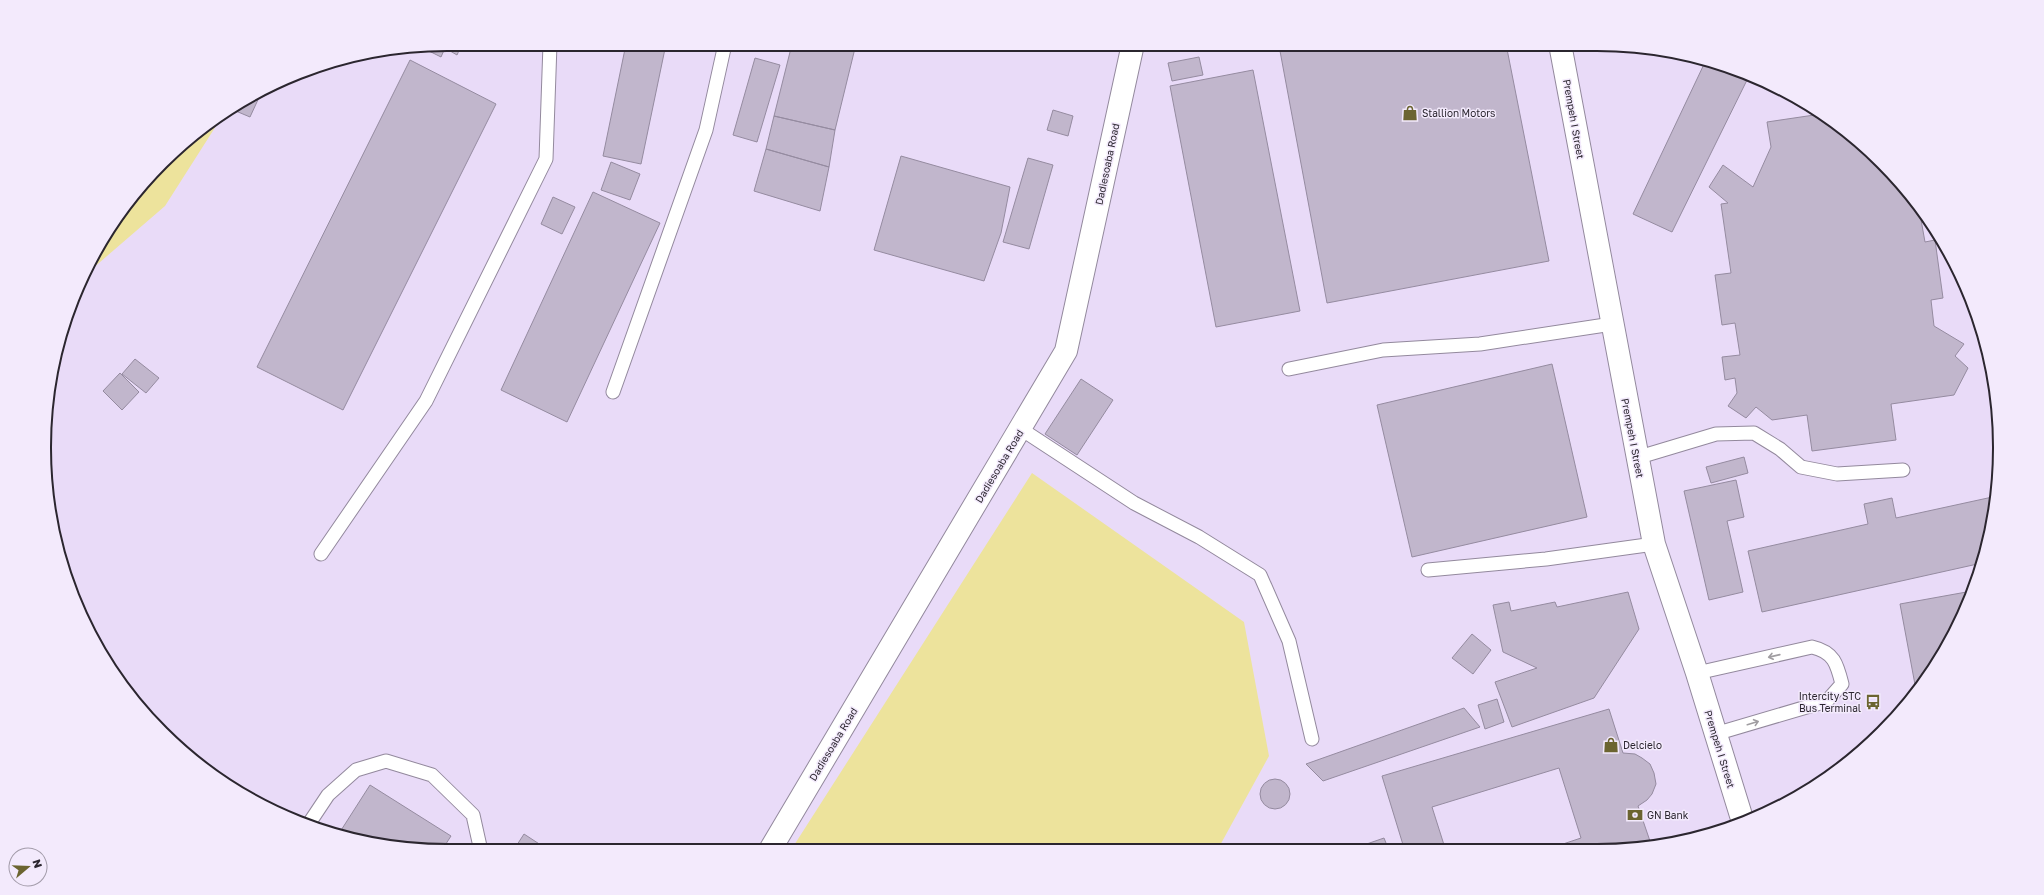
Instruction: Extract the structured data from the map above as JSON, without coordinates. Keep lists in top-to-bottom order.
{
  "streets": {
    "street": ["Prempeh I Street", "Dadiesoaba Road"]
  },
  "places": {
    "shop": ["Stallion Motors", "Delcielo"],
    "bus stop": ["Intercity STC Bus Terminal"],
    "bank": ["GN Bank"]
  },
  "north": "right"
}
